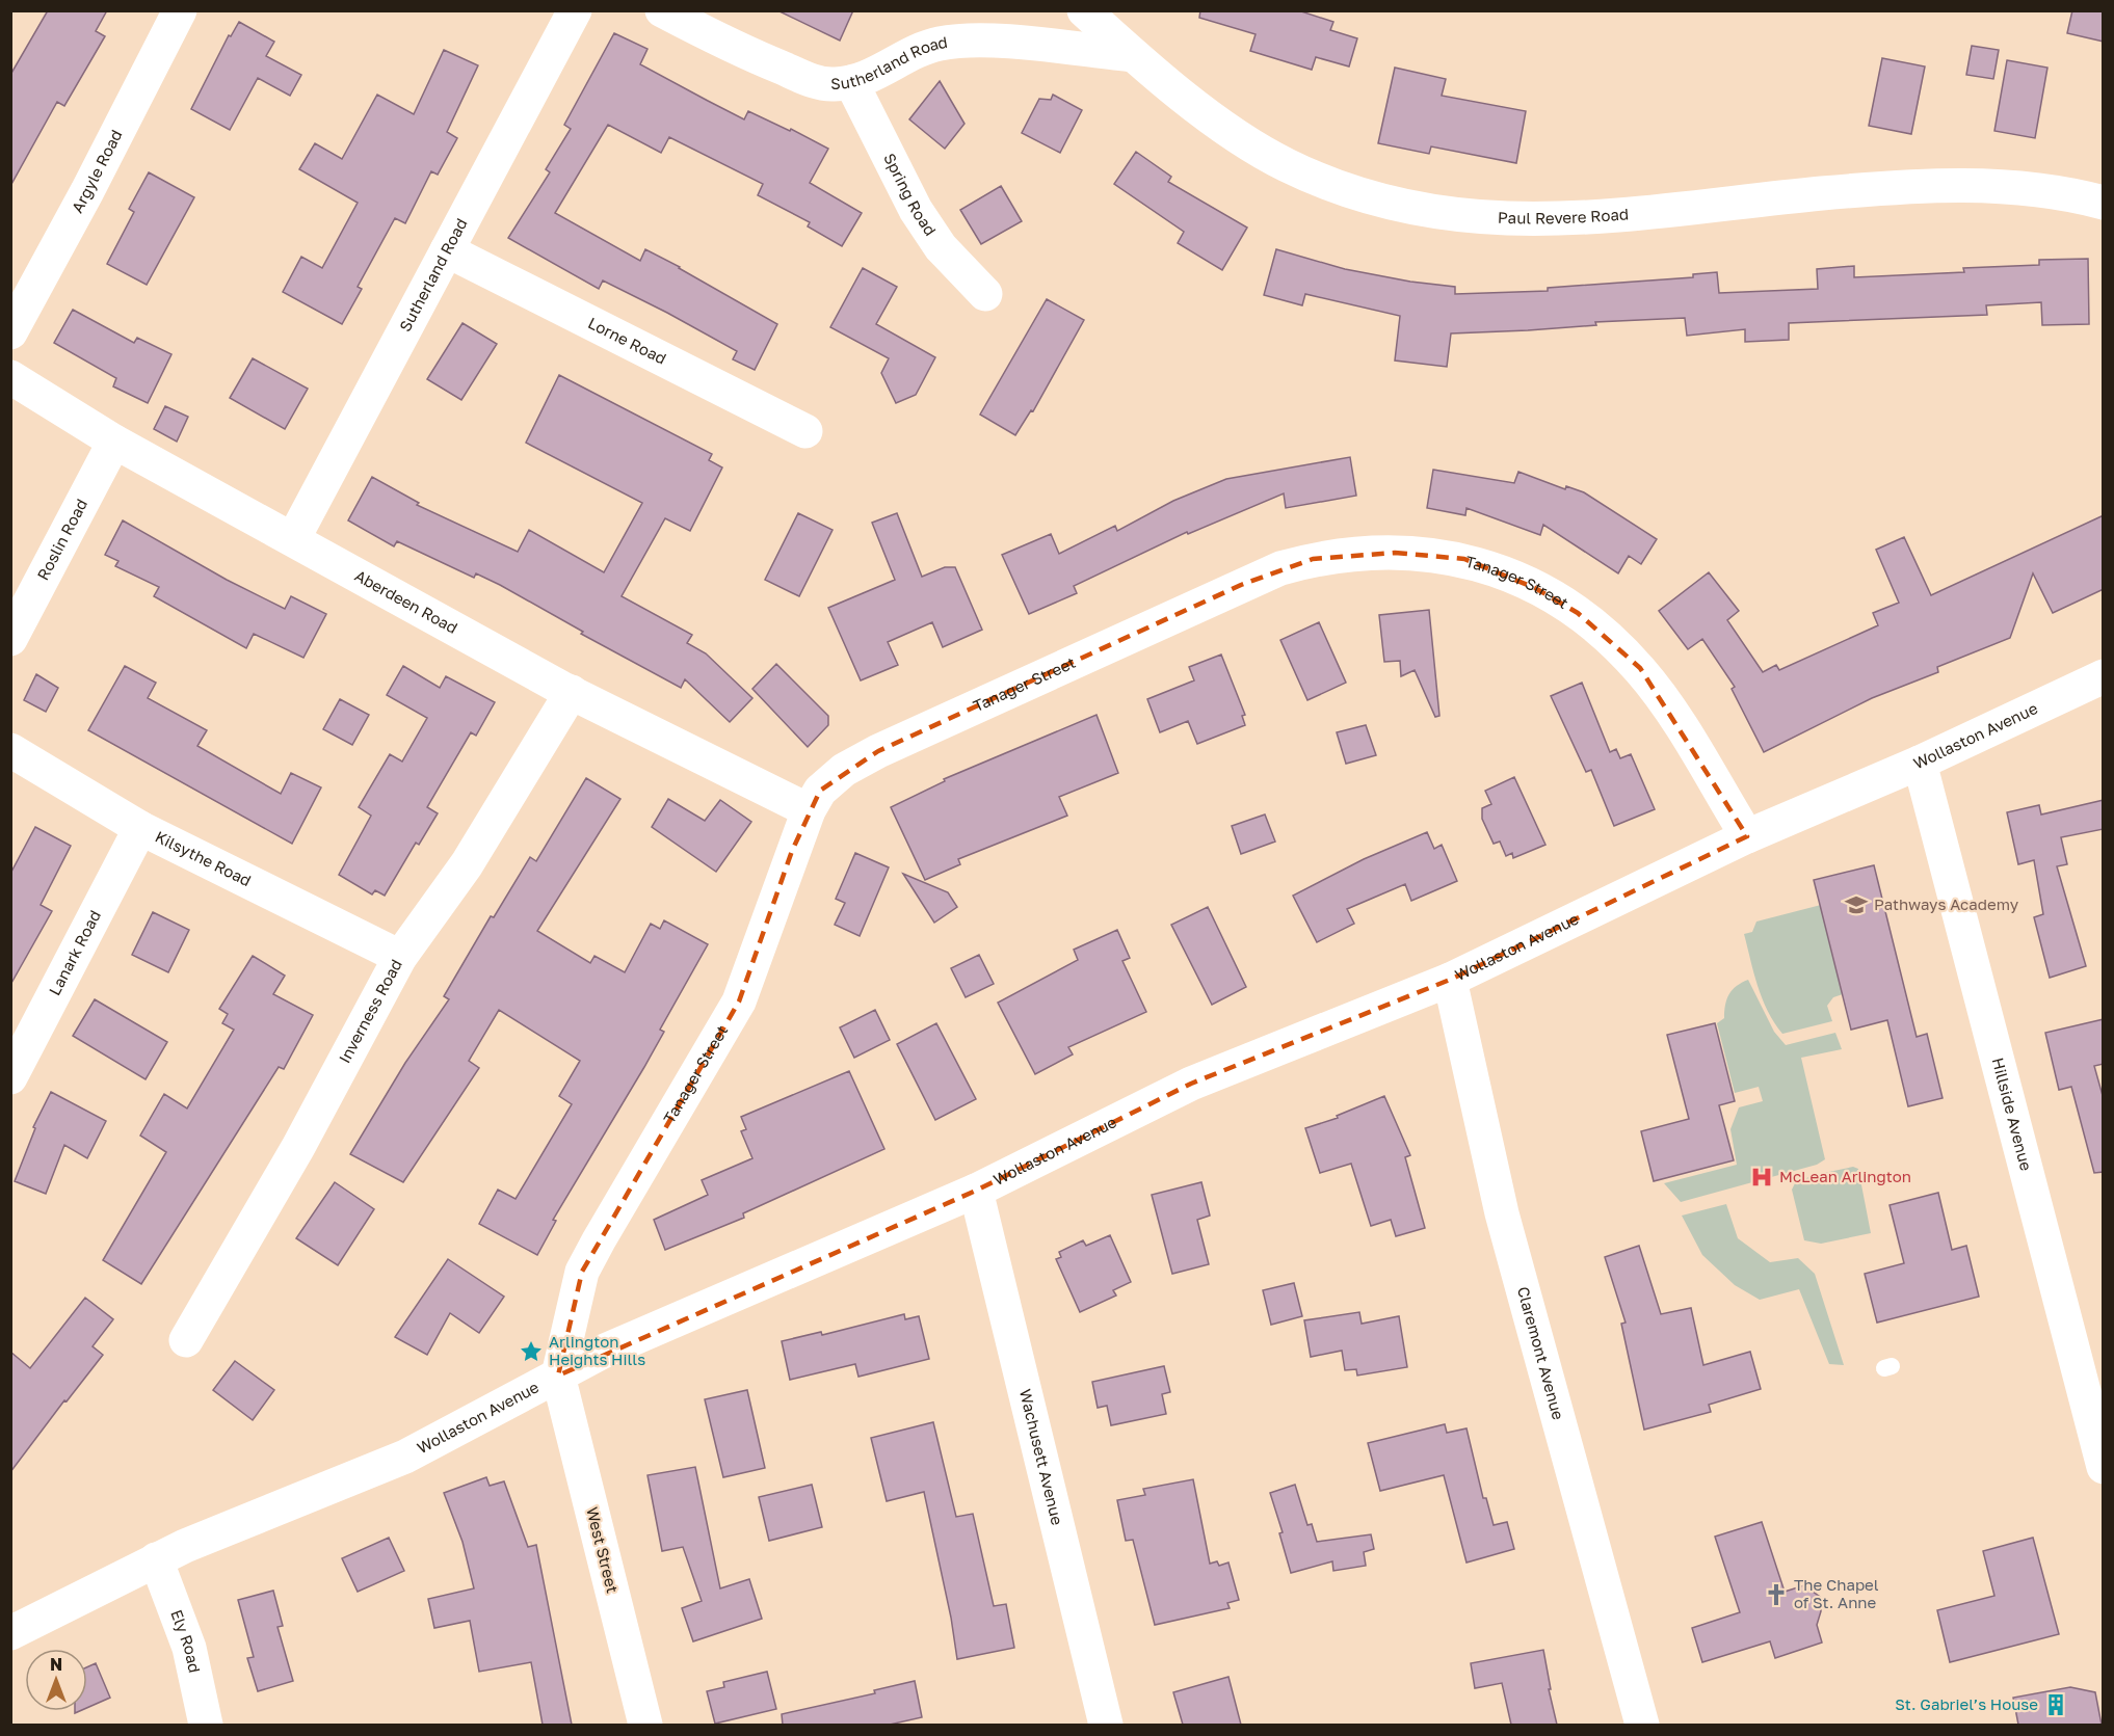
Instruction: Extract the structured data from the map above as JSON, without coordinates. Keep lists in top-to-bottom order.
{
  "streets": {
    "street": [
      "Sutherland Road",
      "Argyle Road",
      "Spring Road",
      "Paul Revere Road",
      "Lorne Road",
      "Roslin Road",
      "Tanager Street",
      "Aberdeen Road",
      "Wollaston Avenue",
      "Kilsythe Road",
      "Lanark Road",
      "Inverness Road",
      "Hillside Avenue",
      "Claremont Avenue",
      "Wachusett Avenue",
      "West Street",
      "Ely Road"
    ]
  },
  "crossings": [
    ["Sutherland Road", "Spring Road"],
    ["Sutherland Road", "Paul Revere Road"],
    ["Sutherland Road", "Lorne Road"],
    ["Sutherland Road", "Aberdeen Road"],
    ["Roslin Road", "Aberdeen Road"],
    ["Tanager Street", "Aberdeen Road"],
    ["Tanager Street", "Wollaston Avenue"],
    ["Tanager Street", "West Street"],
    ["Aberdeen Road", "Inverness Road"],
    ["Wollaston Avenue", "Hillside Avenue"],
    ["Wollaston Avenue", "Claremont Avenue"],
    ["Wollaston Avenue", "Wachusett Avenue"],
    ["Wollaston Avenue", "West Street"],
    ["Wollaston Avenue", "Ely Road"],
    ["Kilsythe Road", "Lanark Road"],
    ["Kilsythe Road", "Inverness Road"]
  ],
  "places": {
    "school or university": ["Pathways Academy"],
    "hospital": ["McLean Arlington"],
    "place": ["Arlington Heights Hills"],
    "church": ["The Chapel of St. Anne"],
    "building": ["St. Gabriel’s House"]
  },
  "north": "top"
}
